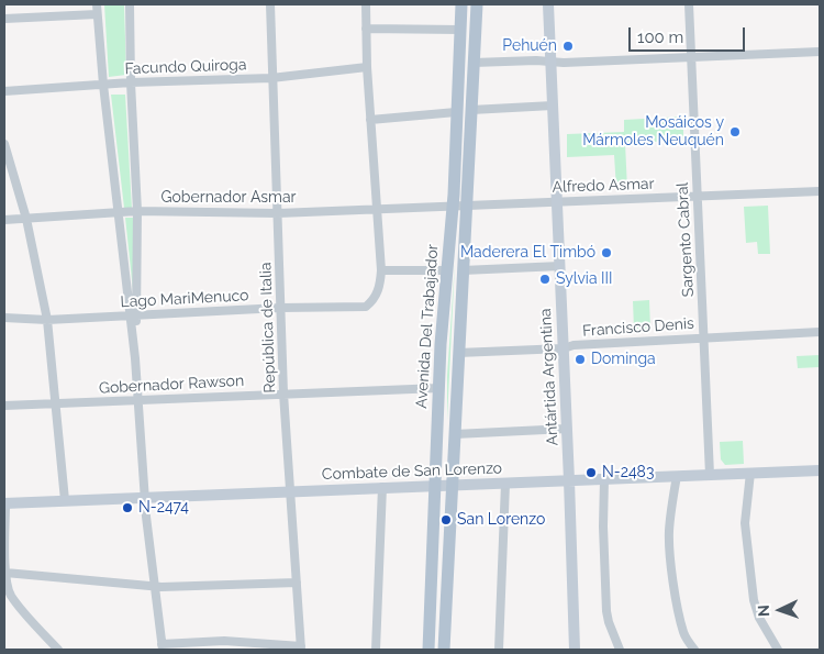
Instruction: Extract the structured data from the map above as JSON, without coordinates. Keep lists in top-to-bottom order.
{
  "streets": {
    "main road": ["Avenida Del Trabajador", "Antártida Argentina", "Combate de San Lorenzo"],
    "street": [
      "Facundo Quiroga",
      "Alfredo Asmar",
      "Gobernador Asmar",
      "Sargento Cabral",
      "Lago MariMenuco",
      "República de Italia",
      "Francisco Denis",
      "Gobernador Rawson"
    ]
  },
  "crossings": [
    ["Facundo Quiroga", "República de Italia"],
    ["Alfredo Asmar", "Gobernador Asmar"],
    ["Alfredo Asmar", "Sargento Cabral"],
    ["Alfredo Asmar", "Avenida Del Trabajador"],
    ["Alfredo Asmar", "Antártida Argentina"],
    ["Gobernador Asmar", "Avenida Del Trabajador"],
    ["Gobernador Asmar", "República de Italia"],
    ["Sargento Cabral", "Francisco Denis"],
    ["Sargento Cabral", "Combate de San Lorenzo"],
    ["Lago MariMenuco", "República de Italia"],
    ["Avenida Del Trabajador", "Francisco Denis"],
    ["Avenida Del Trabajador", "Gobernador Rawson"],
    ["Avenida Del Trabajador", "Combate de San Lorenzo"],
    ["República de Italia", "Gobernador Rawson"],
    ["República de Italia", "Combate de San Lorenzo"],
    ["Francisco Denis", "Antártida Argentina"],
    ["Antártida Argentina", "Combate de San Lorenzo"]
  ],
  "places": [
    "Pehuén",
    "Mosáicos y Mármoles Neuquén",
    "Maderera El Timbó",
    "Sylvia III",
    "Dominga",
    "N-2483",
    "N-2474",
    "San Lorenzo"
  ],
  "scale_bar": "100 m",
  "north": "left"
}
